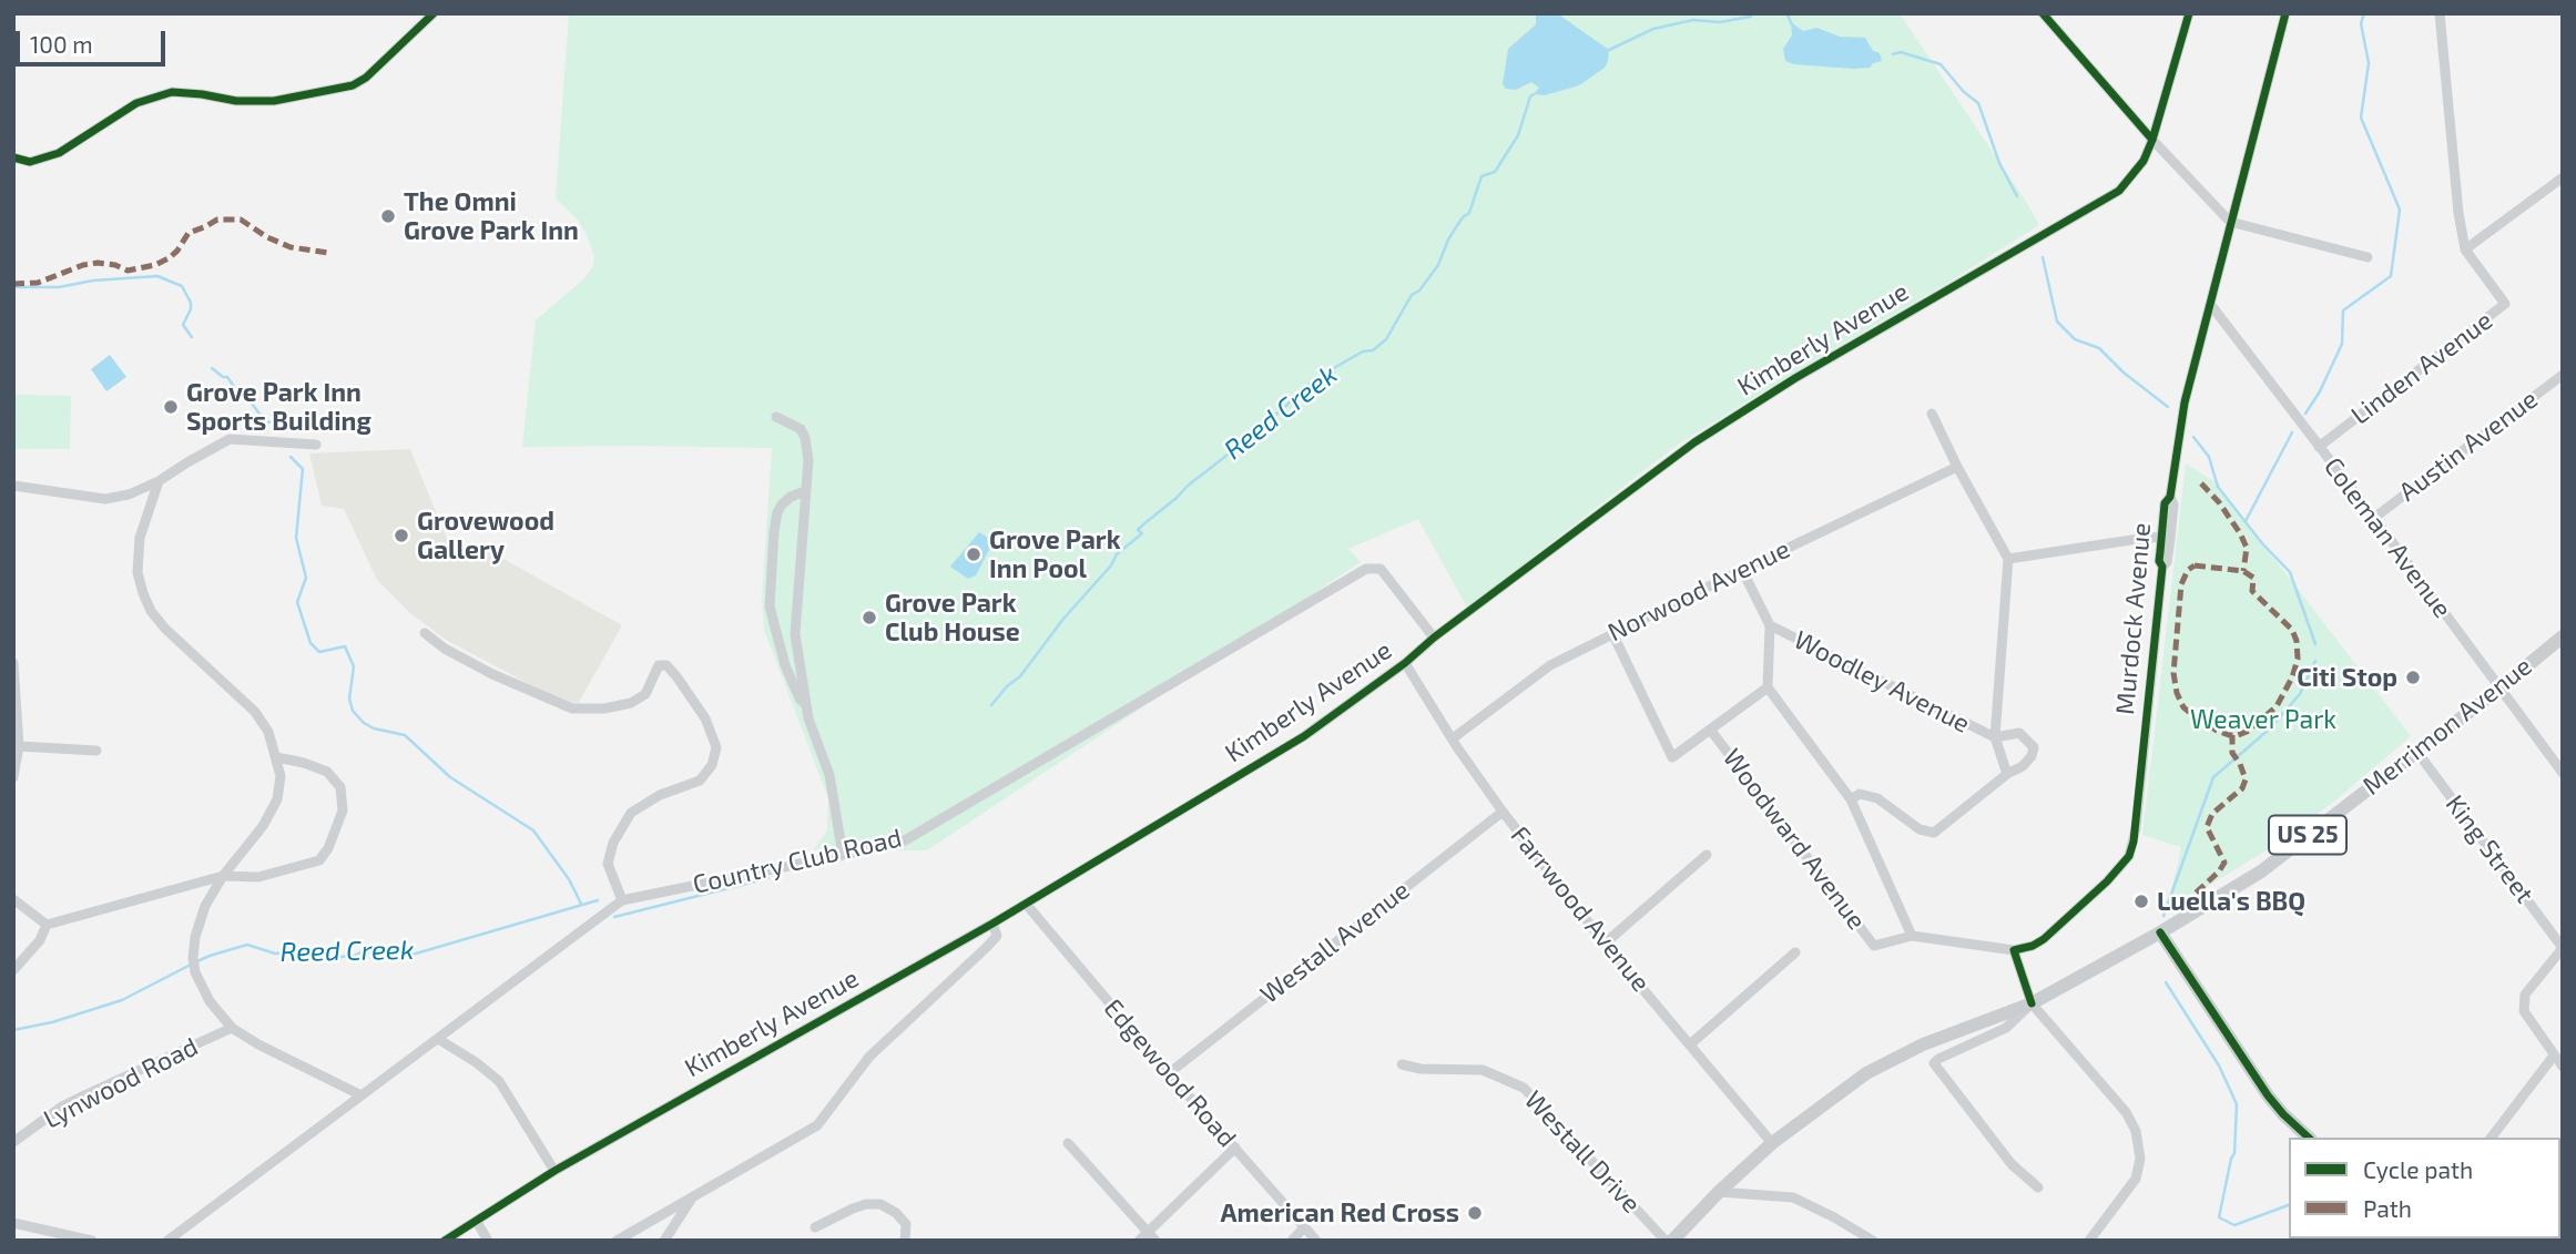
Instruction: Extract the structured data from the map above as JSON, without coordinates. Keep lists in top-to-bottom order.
{
  "streets": {
    "main road": ["Merrimon Avenue", "US 25"],
    "street": [
      "Kimberly Avenue",
      "Linden Avenue",
      "Austin Avenue",
      "Coleman Avenue",
      "Norwood Avenue",
      "Murdock Avenue",
      "Woodley Avenue",
      "Woodward Avenue",
      "King Street",
      "Country Club Road",
      "Farrwood Avenue",
      "Westall Avenue",
      "Edgewood Road",
      "Lynwood Road",
      "Westall Drive"
    ]
  },
  "crossings": [
    ["Kimberly Avenue", "Country Club Road"],
    ["Kimberly Avenue", "Farrwood Avenue"],
    ["Kimberly Avenue", "Edgewood Road"],
    ["Linden Avenue", "Coleman Avenue"],
    ["Austin Avenue", "Coleman Avenue"],
    ["Coleman Avenue", "Murdock Avenue"],
    ["Coleman Avenue", "Merrimon Avenue"],
    ["Norwood Avenue", "Woodward Avenue"],
    ["Norwood Avenue", "Farrwood Avenue"],
    ["Murdock Avenue", "Woodward Avenue"],
    ["Merrimon Avenue", "King Street"],
    ["Merrimon Avenue", "Farrwood Avenue"],
    ["Farrwood Avenue", "Westall Avenue"],
    ["Westall Avenue", "Edgewood Road"]
  ],
  "water": ["Reed Creek"],
  "parks": ["Weaver Park"],
  "places": [
    "The Omni Grove Park Inn",
    "Grove Park Inn Sports Building",
    "Grovewood Gallery",
    "Grove Park Inn Pool",
    "Grove Park Club House",
    "Citi Stop",
    "Luella's BBQ",
    "American Red Cross"
  ],
  "legend": ["Cycle path", "Path"],
  "scale_bar": "100 m"
}
